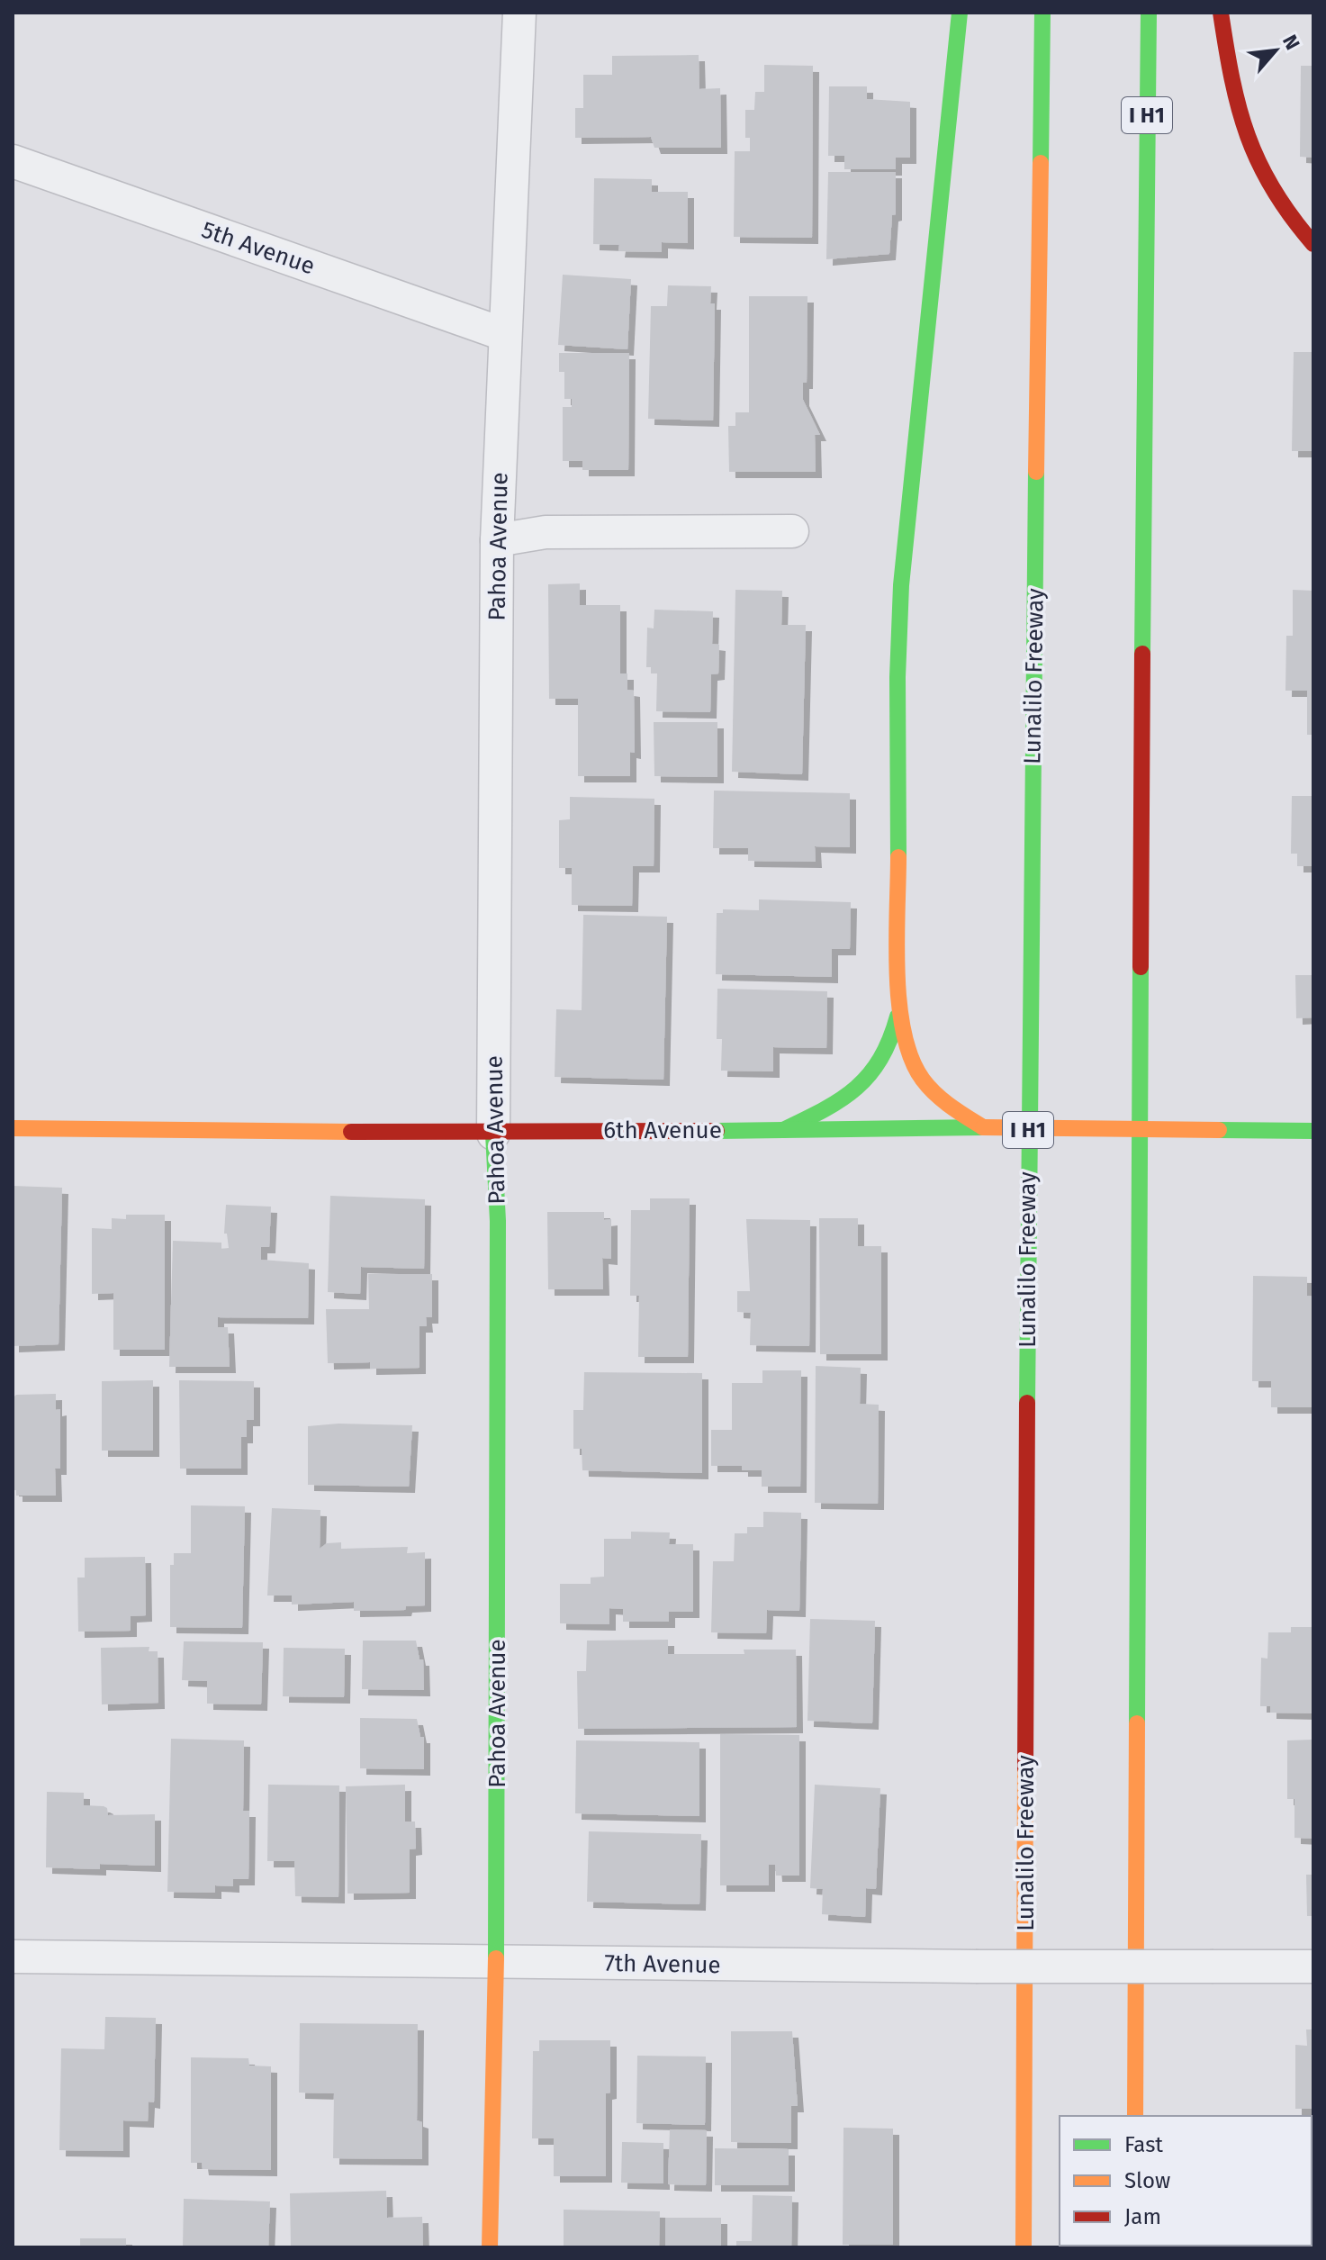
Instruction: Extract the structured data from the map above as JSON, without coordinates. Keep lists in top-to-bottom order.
{
  "streets": {
    "main road": [
      "I H1",
      "Pahoa Avenue",
      "Lunalilo Freeway",
      "6th Avenue"
    ],
    "street": ["5th Avenue", "7th Avenue"]
  },
  "crossings": [
    ["5th Avenue", "Pahoa Avenue"],
    ["Pahoa Avenue", "6th Avenue"],
    ["Pahoa Avenue", "7th Avenue"]
  ],
  "legend": ["Fast", "Slow", "Jam"],
  "north": "top right"
}
